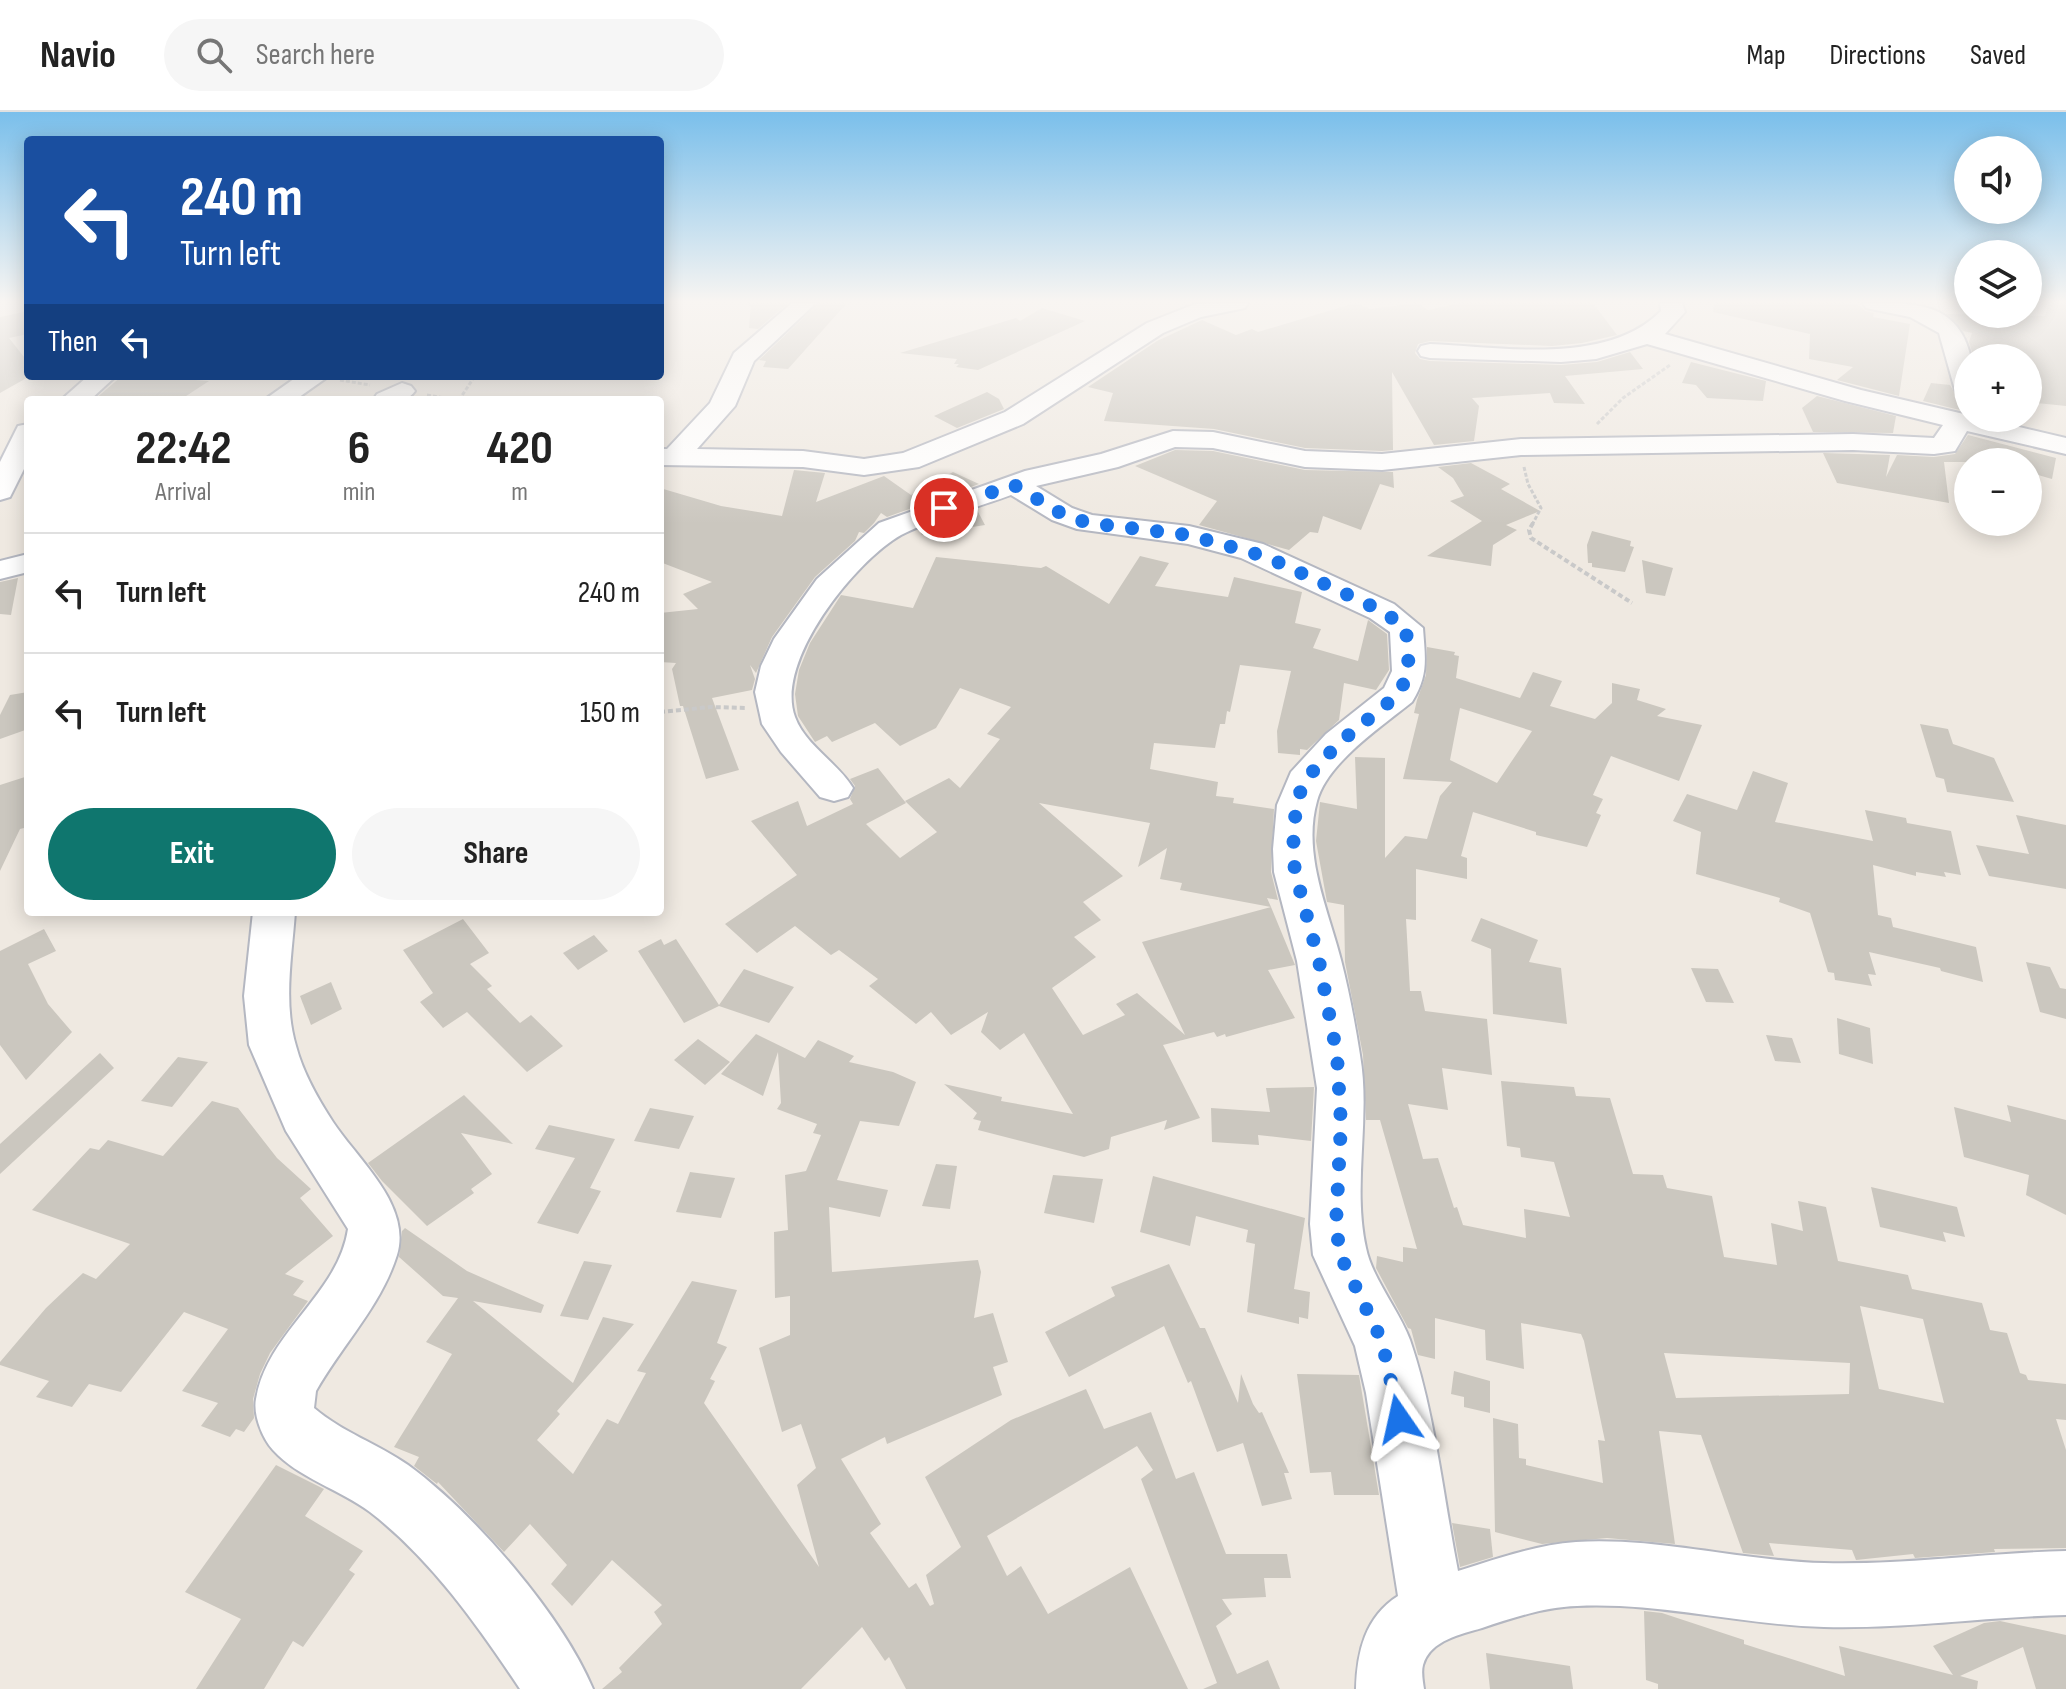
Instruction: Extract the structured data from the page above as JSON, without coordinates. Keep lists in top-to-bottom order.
{
  "page": {
    "header": "Navio",
    "search": "Search here",
    "nav": ["Map", "Directions", "Saved"],
    "map_buttons": ["+", "−"],
    "turn": ["240 m", "Turn left"],
    "then": "Then",
    "eta": [
      "22:42",
      "Arrival",
      "6",
      "min",
      "420",
      "m"
    ],
    "list": [
      {
        "name": "Turn left",
        "value": "240 m"
      },
      {
        "name": "Turn left",
        "value": "150 m"
      }
    ],
    "buttons": ["Exit", "Share"]
  }
}
